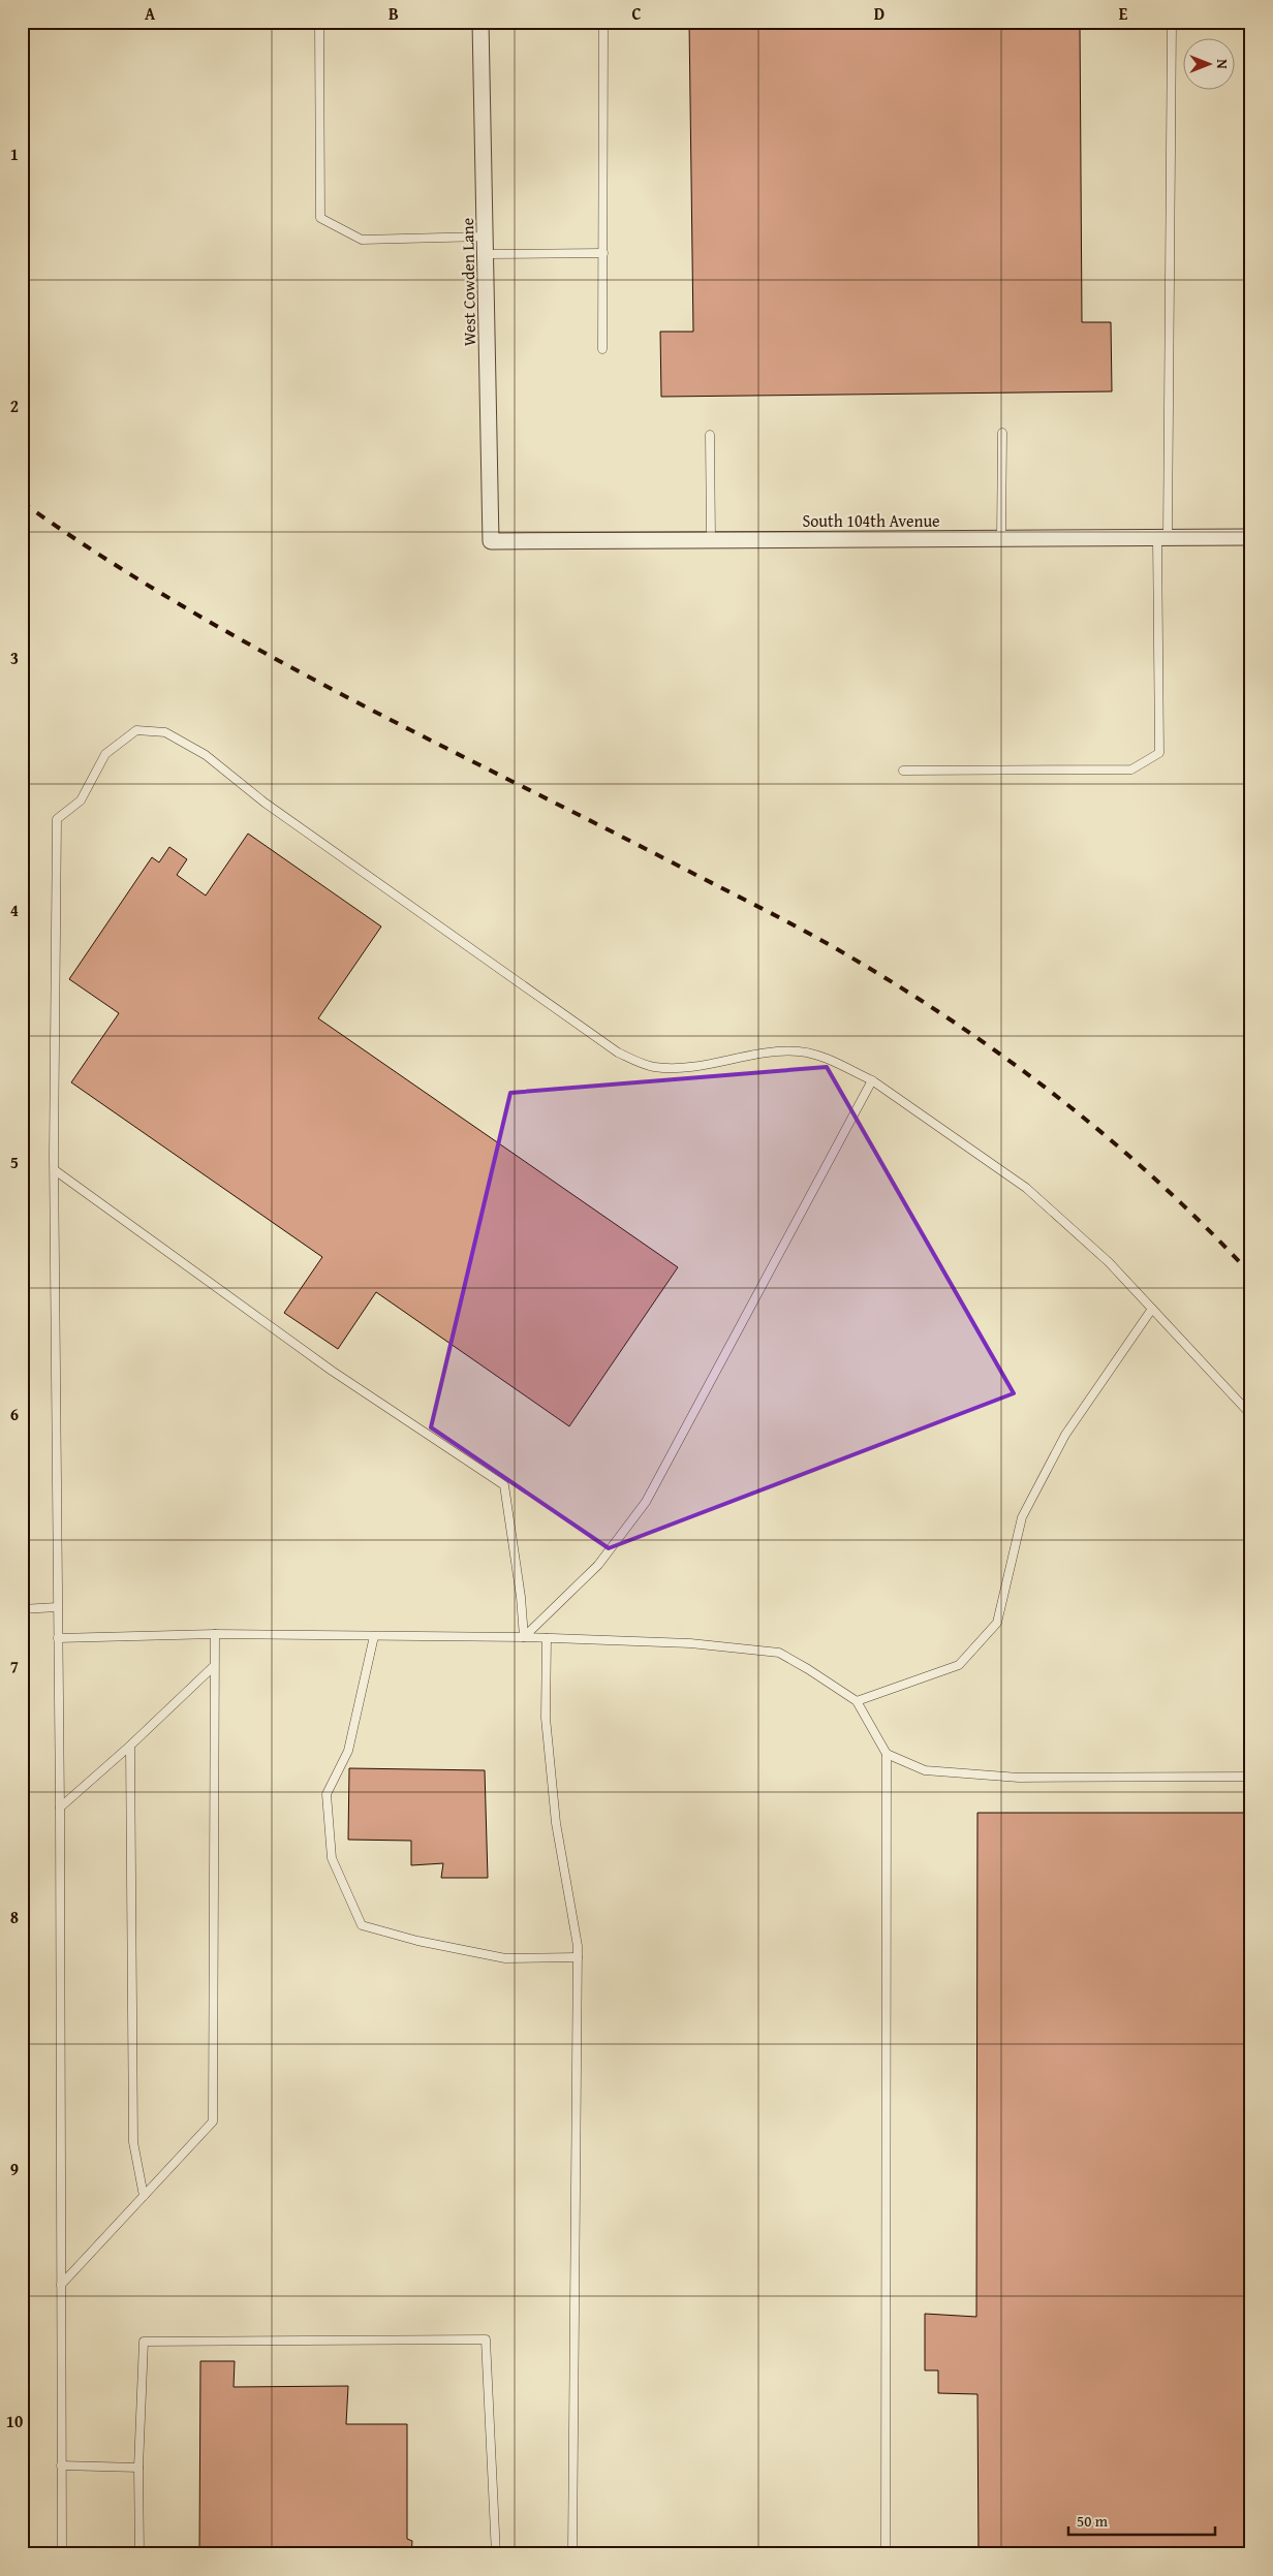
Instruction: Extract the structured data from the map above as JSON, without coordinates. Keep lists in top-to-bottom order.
{
  "streets": {
    "street": ["West Cowden Lane", "South 104th Avenue"]
  },
  "crossings": [
    ["West Cowden Lane", "South 104th Avenue"]
  ],
  "scale_bar": "50 m",
  "north": "right",
  "grid": {
    "columns": [
      "A",
      "B",
      "C",
      "D",
      "E"
    ],
    "rows": [
      "1",
      "2",
      "3",
      "4",
      "5",
      "6",
      "7",
      "8",
      "9",
      "10"
    ]
  }
}
